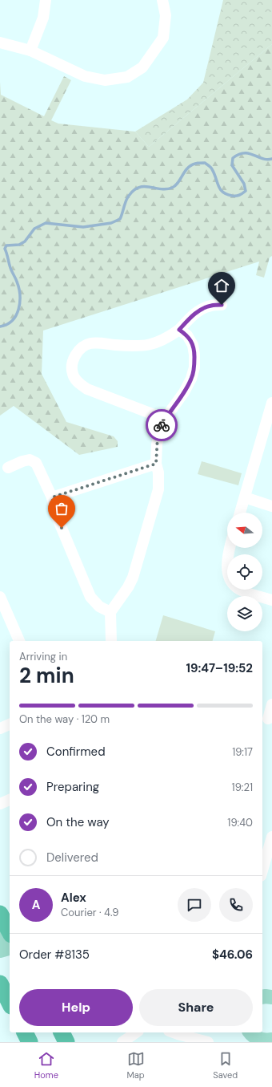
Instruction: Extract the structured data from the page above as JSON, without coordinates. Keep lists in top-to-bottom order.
{
  "north": "left",
  "page": {
    "heading": ["2 min", "Arriving in", "19:47–19:52"],
    "panel": [
      "Alex",
      "Courier · 4.9",
      "Order #8135",
      "$46.06"
    ],
    "bar": "On the way · 120 m",
    "list": [
      ["Confirmed", "19:17"],
      ["Preparing", "19:21"],
      ["On the way", "19:40"],
      "Delivered"
    ],
    "round": "A",
    "buttons": ["Help", "Share"],
    "tabs": ["Home", "Map", "Saved"]
  }
}
